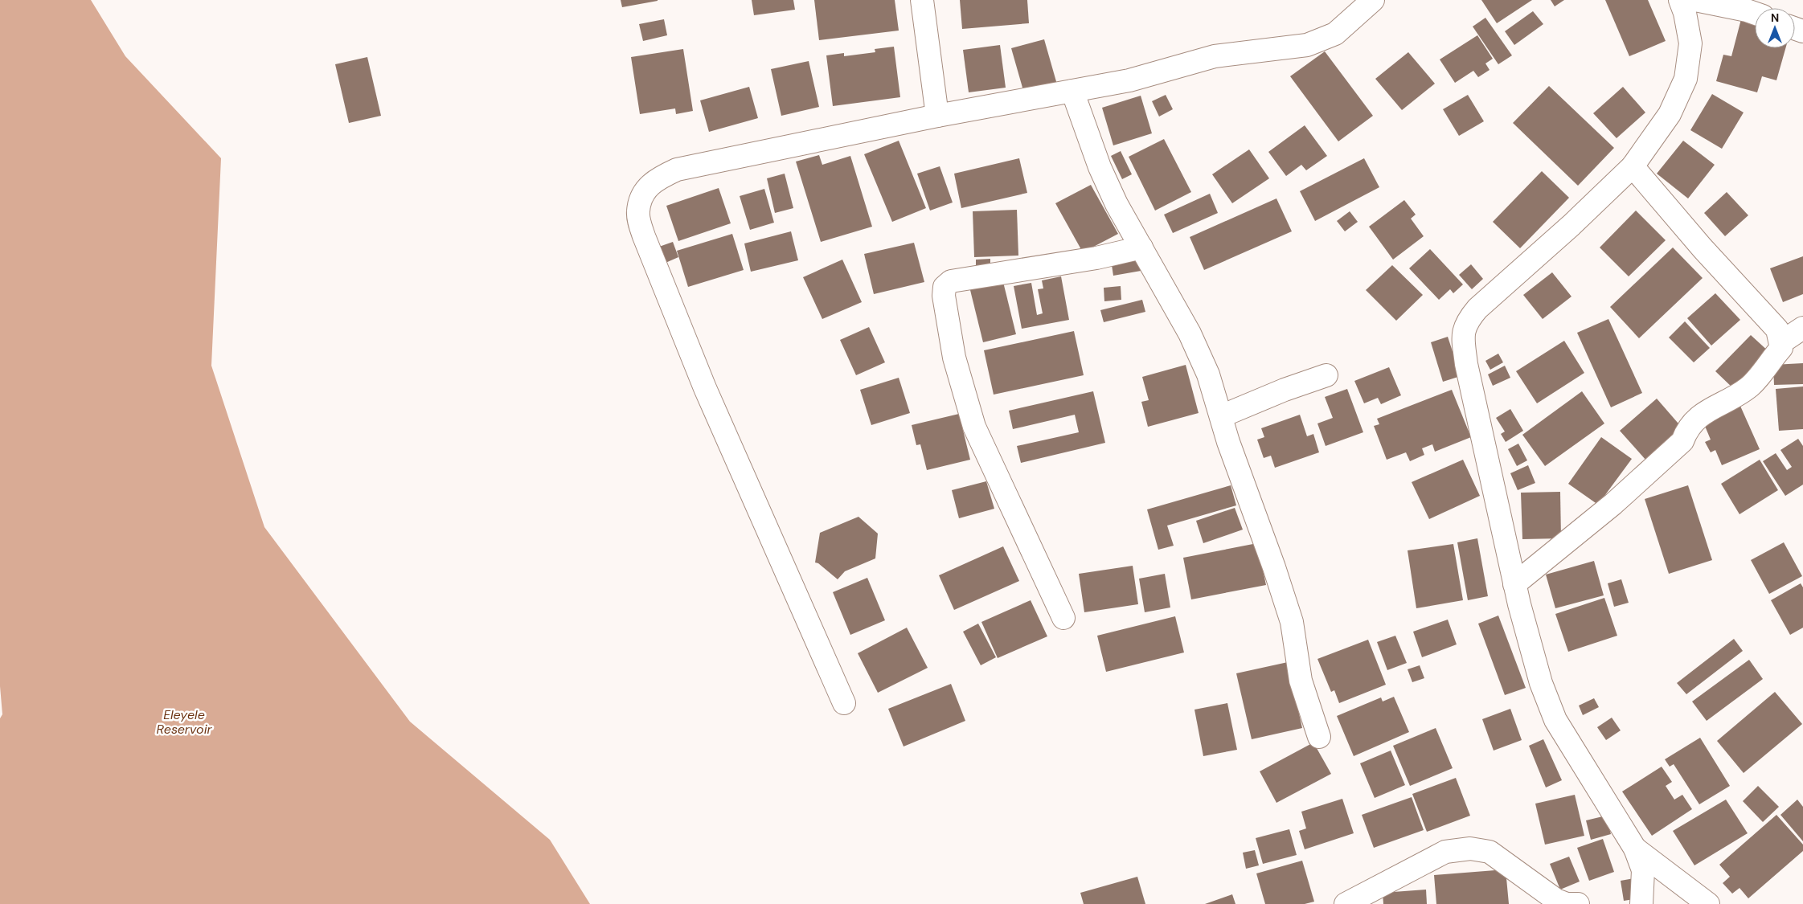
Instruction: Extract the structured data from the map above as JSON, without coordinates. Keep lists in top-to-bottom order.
{
  "water": ["Eleyele Reservoir"],
  "north": "top"
}
